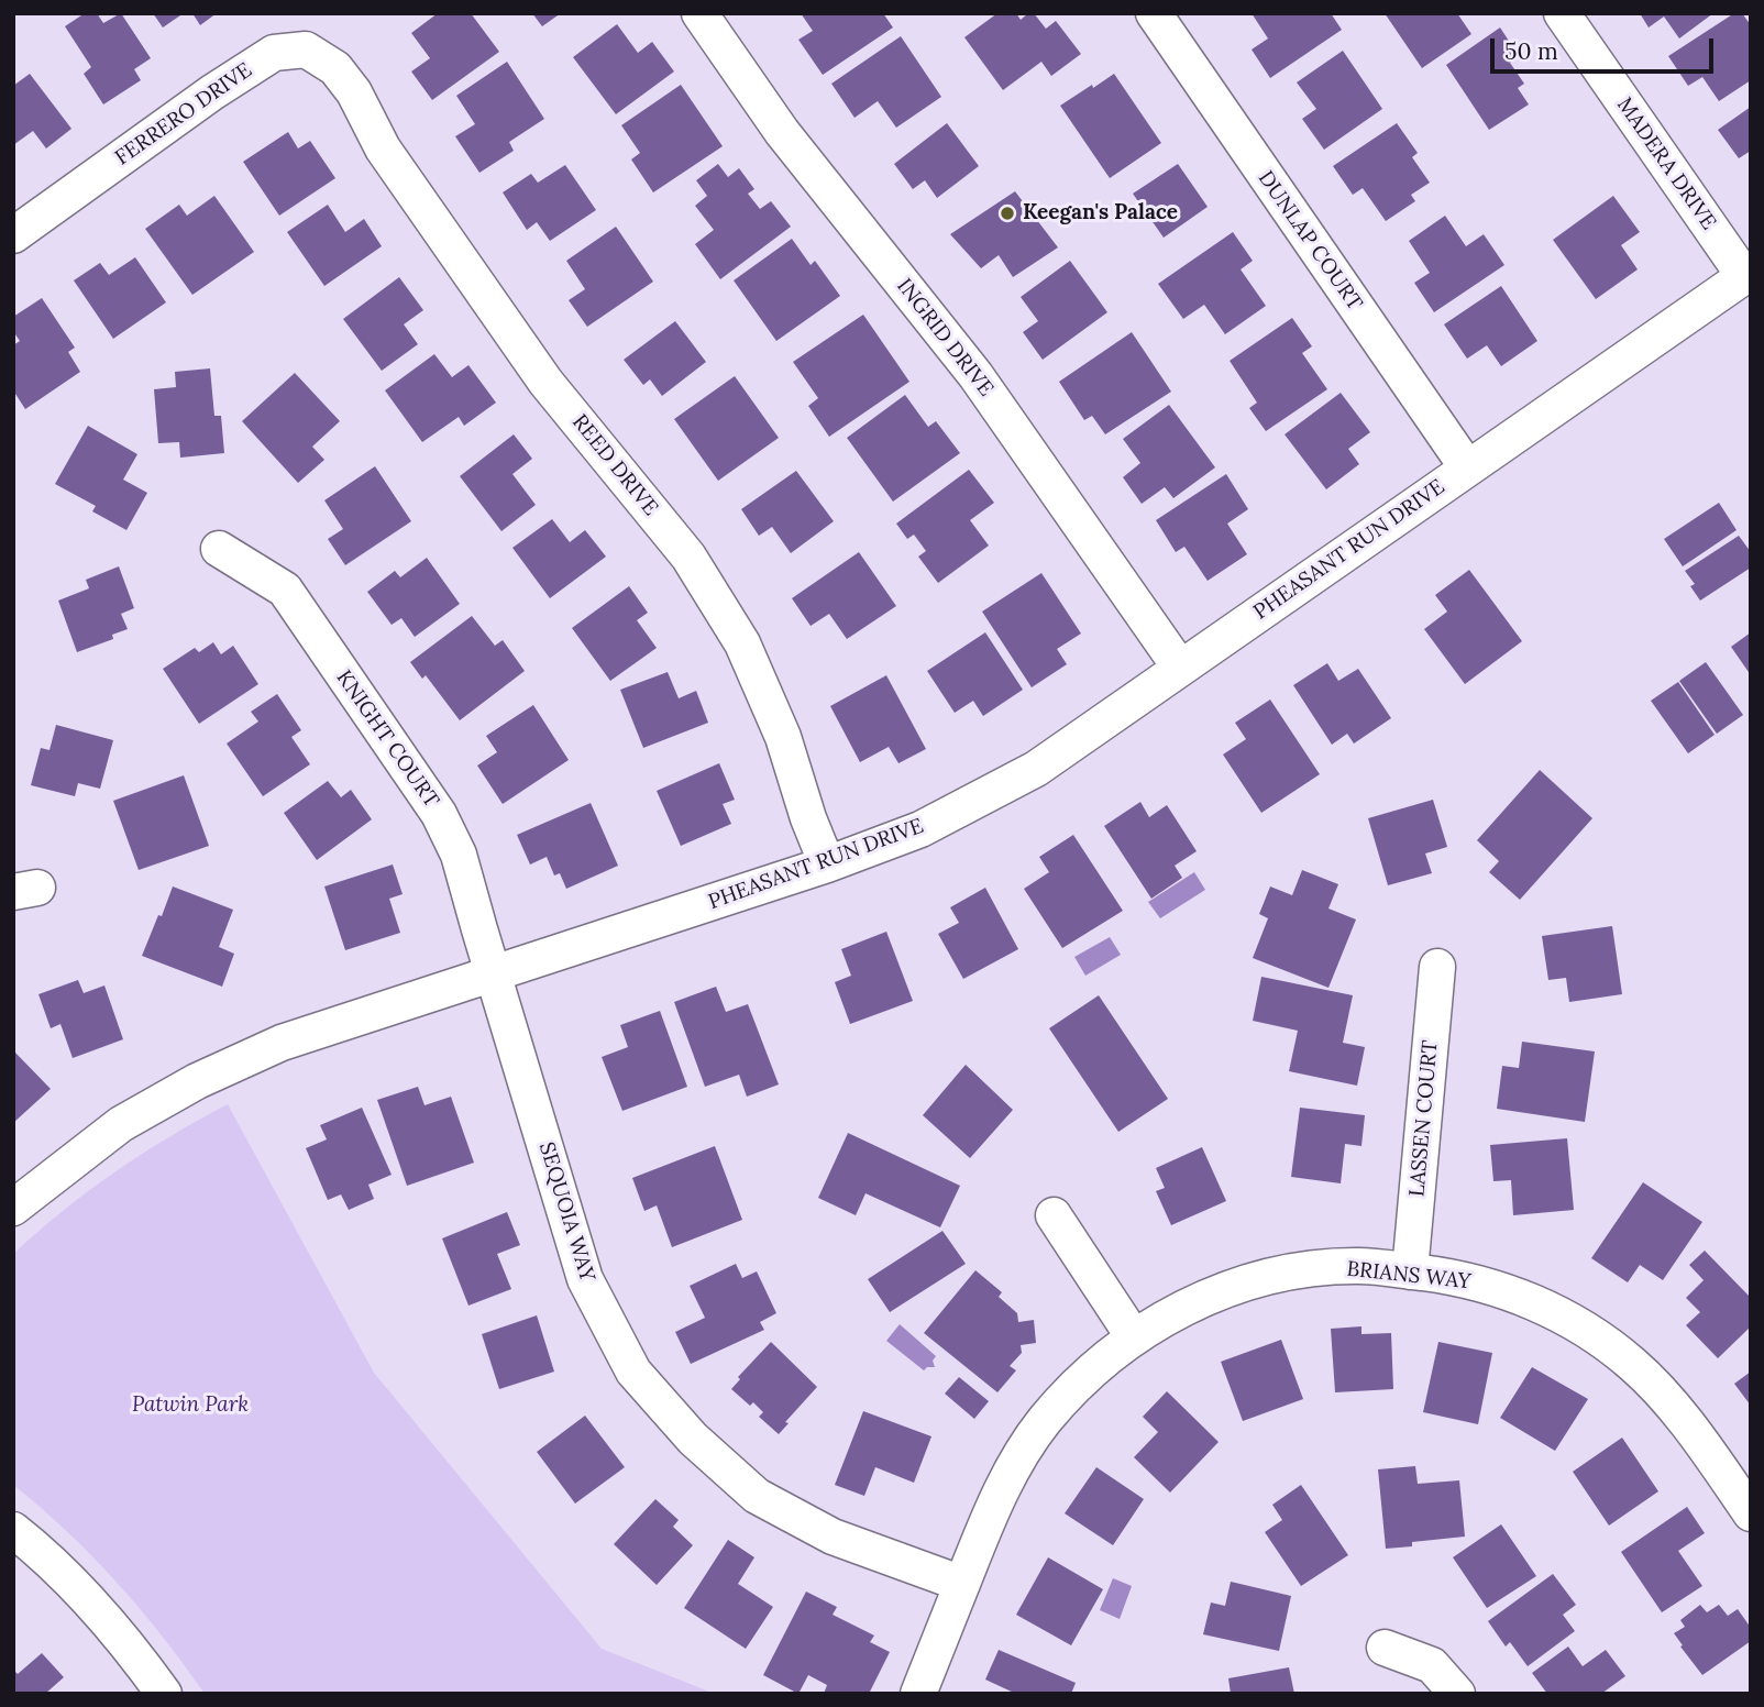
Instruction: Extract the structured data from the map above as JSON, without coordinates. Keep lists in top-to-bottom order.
{
  "streets": {
    "street": [
      "FERRERO DRIVE",
      "MADERA DRIVE",
      "DUNLAP COURT",
      "INGRID DRIVE",
      "REED DRIVE",
      "PHEASANT RUN DRIVE",
      "KNIGHT COURT",
      "LASSEN COURT",
      "SEQUOIA WAY",
      "BRIANS WAY"
    ]
  },
  "crossings": [
    ["FERRERO DRIVE", "REED DRIVE"],
    ["MADERA DRIVE", "PHEASANT RUN DRIVE"],
    ["DUNLAP COURT", "PHEASANT RUN DRIVE"],
    ["INGRID DRIVE", "PHEASANT RUN DRIVE"],
    ["REED DRIVE", "PHEASANT RUN DRIVE"],
    ["PHEASANT RUN DRIVE", "KNIGHT COURT"],
    ["PHEASANT RUN DRIVE", "SEQUOIA WAY"],
    ["KNIGHT COURT", "SEQUOIA WAY"],
    ["LASSEN COURT", "BRIANS WAY"],
    ["SEQUOIA WAY", "BRIANS WAY"]
  ],
  "parks": ["Patwin Park"],
  "places": ["Keegan's Palace"],
  "scale_bar": "50 m"
}
